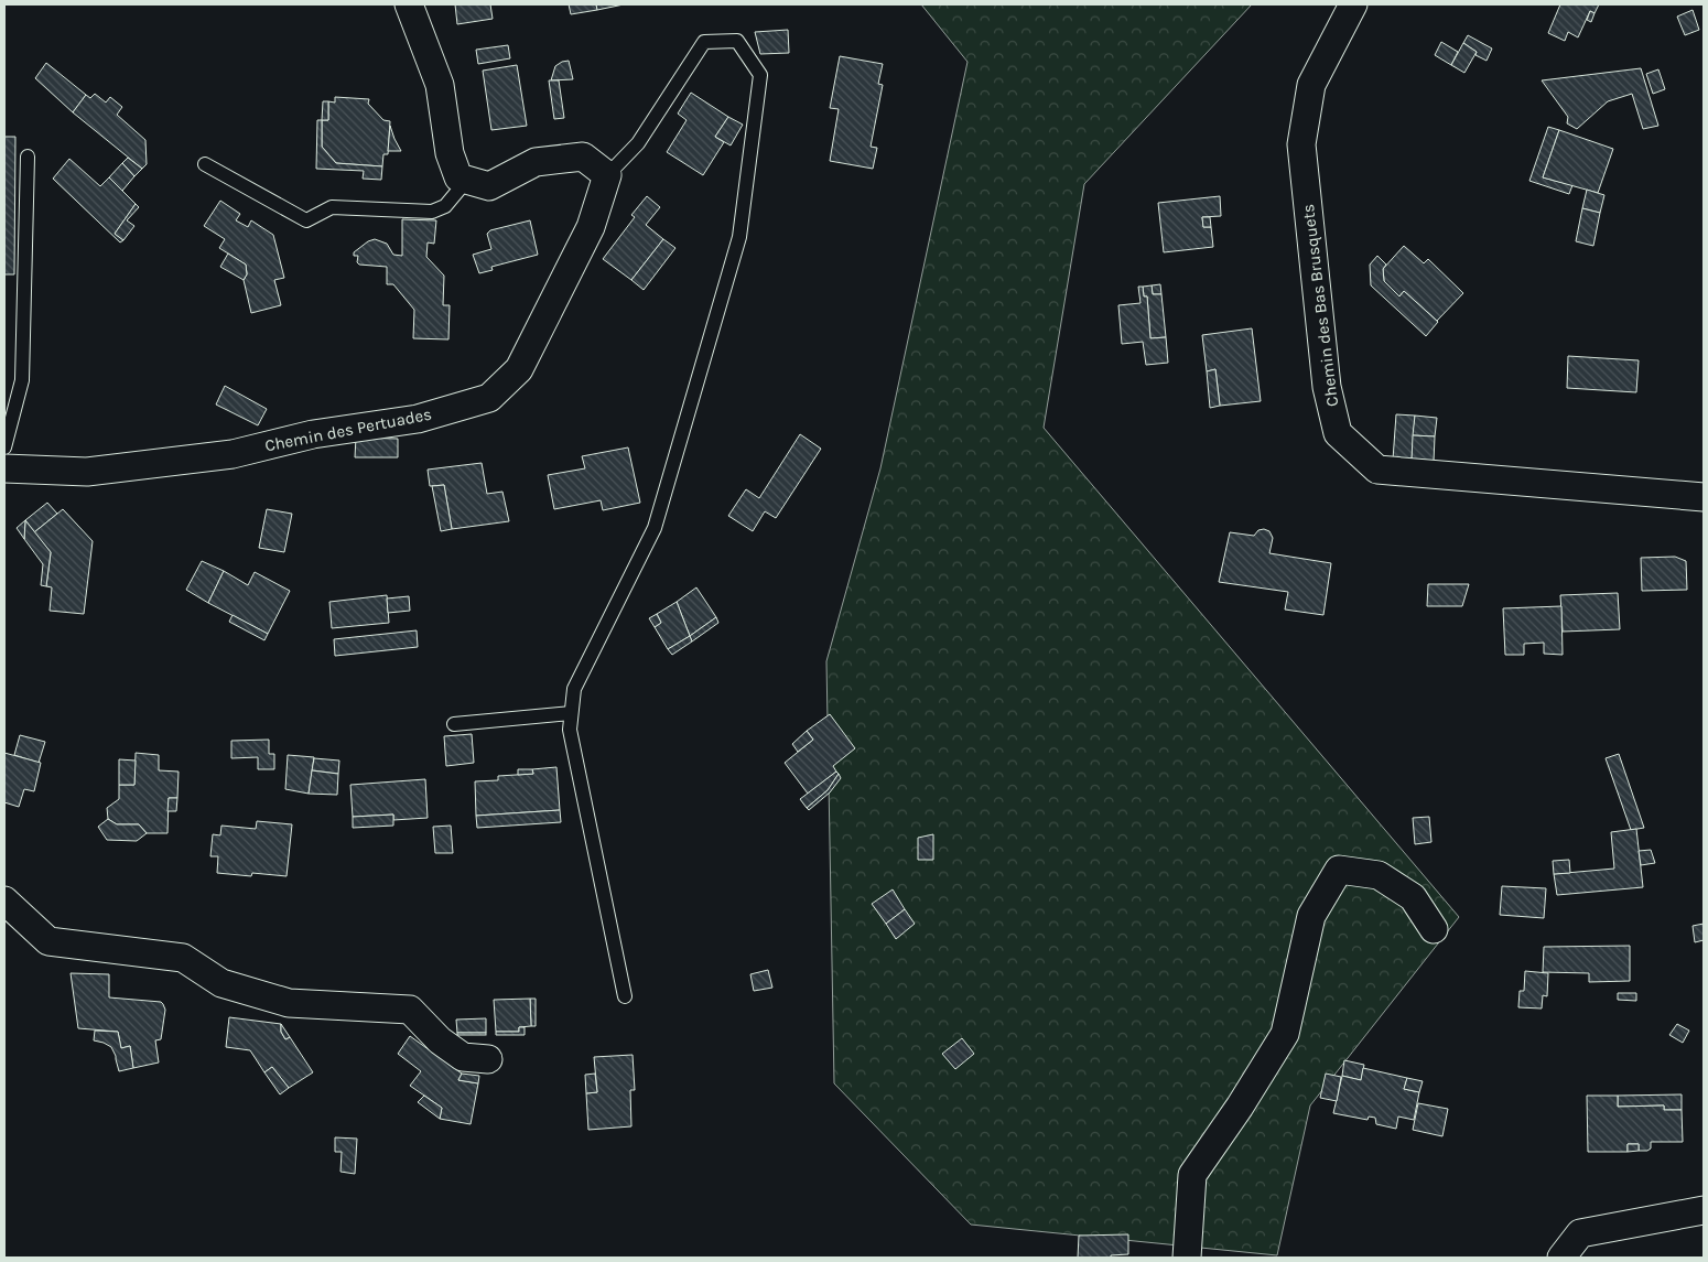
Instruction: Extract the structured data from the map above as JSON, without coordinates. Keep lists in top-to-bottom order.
{
  "streets": {
    "street": ["Chemin des Bas Brusquets", "Chemin des Pertuades"]
  }
}
